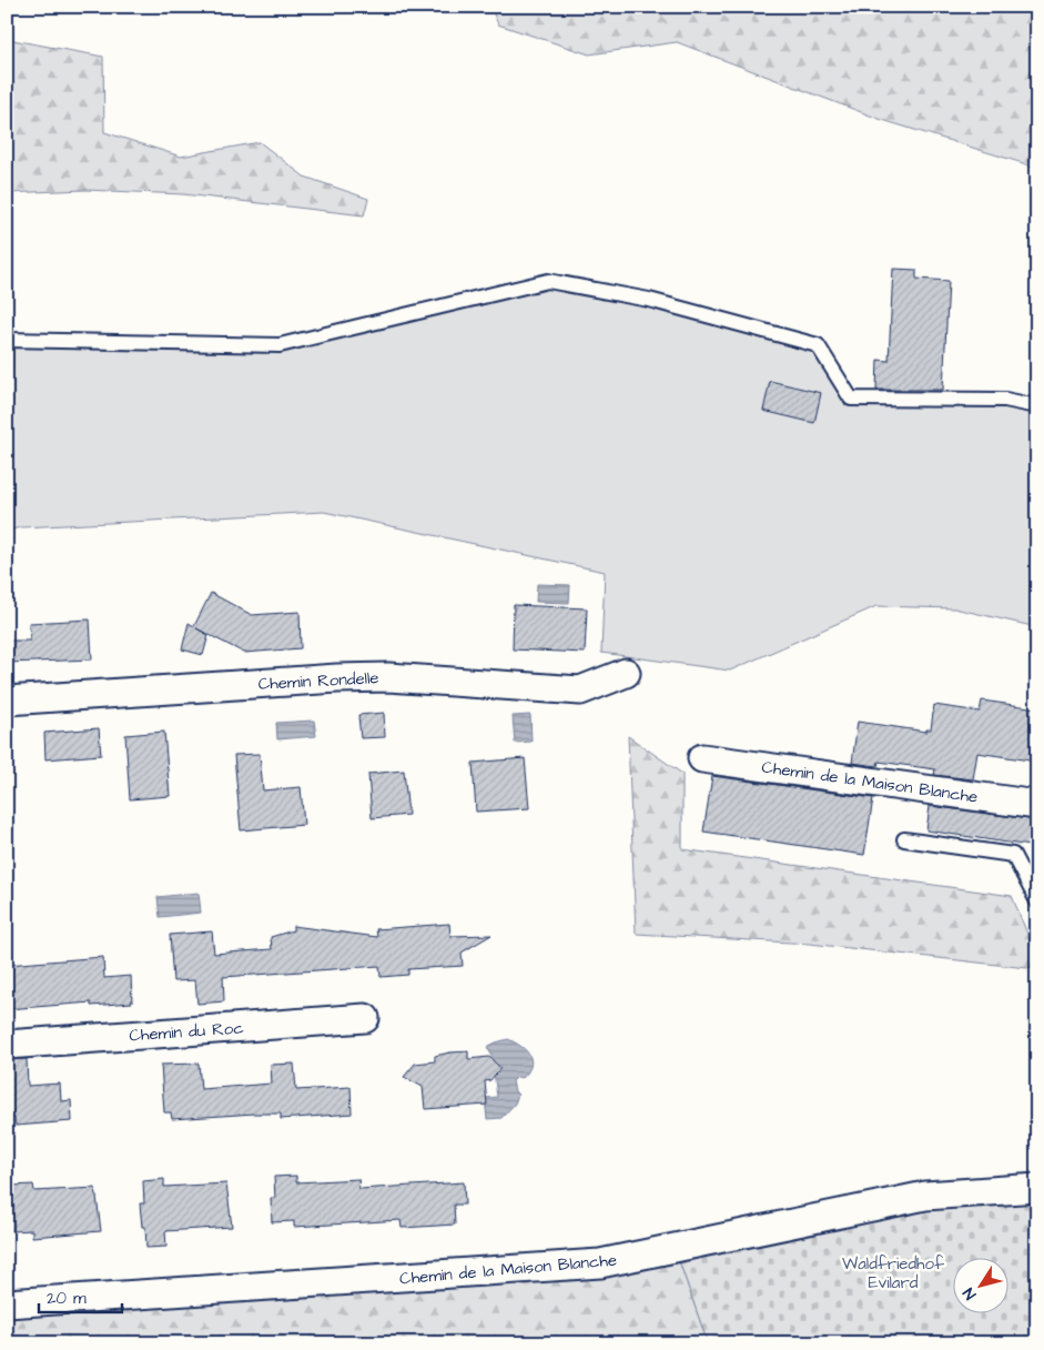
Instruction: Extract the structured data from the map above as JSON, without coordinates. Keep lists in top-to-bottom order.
{
  "streets": {
    "street": ["Chemin Rondelle", "Chemin de la Maison Blanche", "Chemin du Roc"]
  },
  "parks": ["Waldfriedhof Evilard"],
  "scale_bar": "20 m",
  "north": "bottom left"
}
